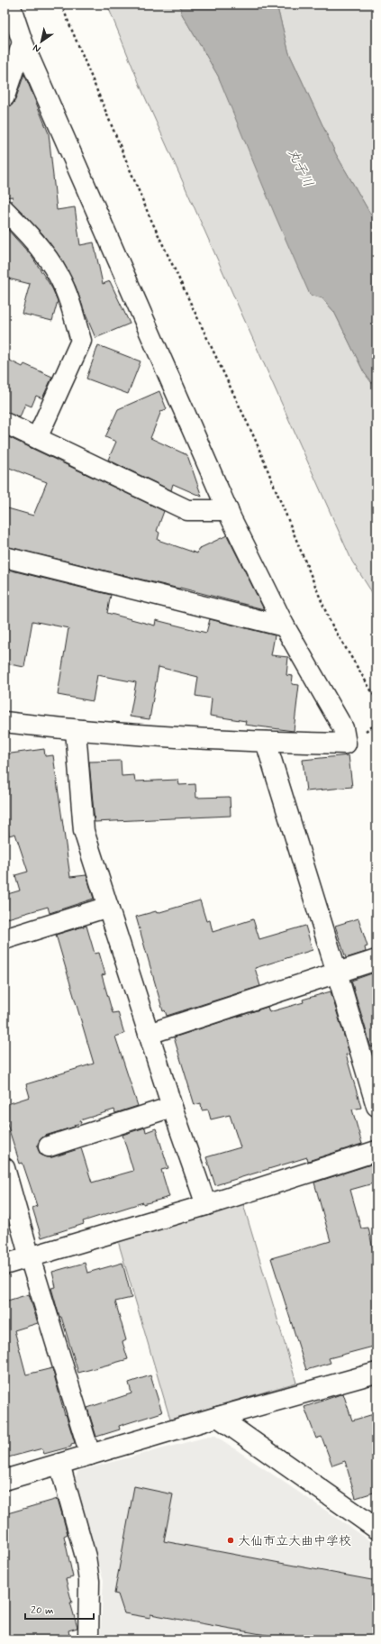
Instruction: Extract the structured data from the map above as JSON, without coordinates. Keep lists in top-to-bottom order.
{
  "water": ["丸子川"],
  "places": ["大仙市立大曲中学校"],
  "scale_bar": "20 m",
  "north": "bottom left"
}
